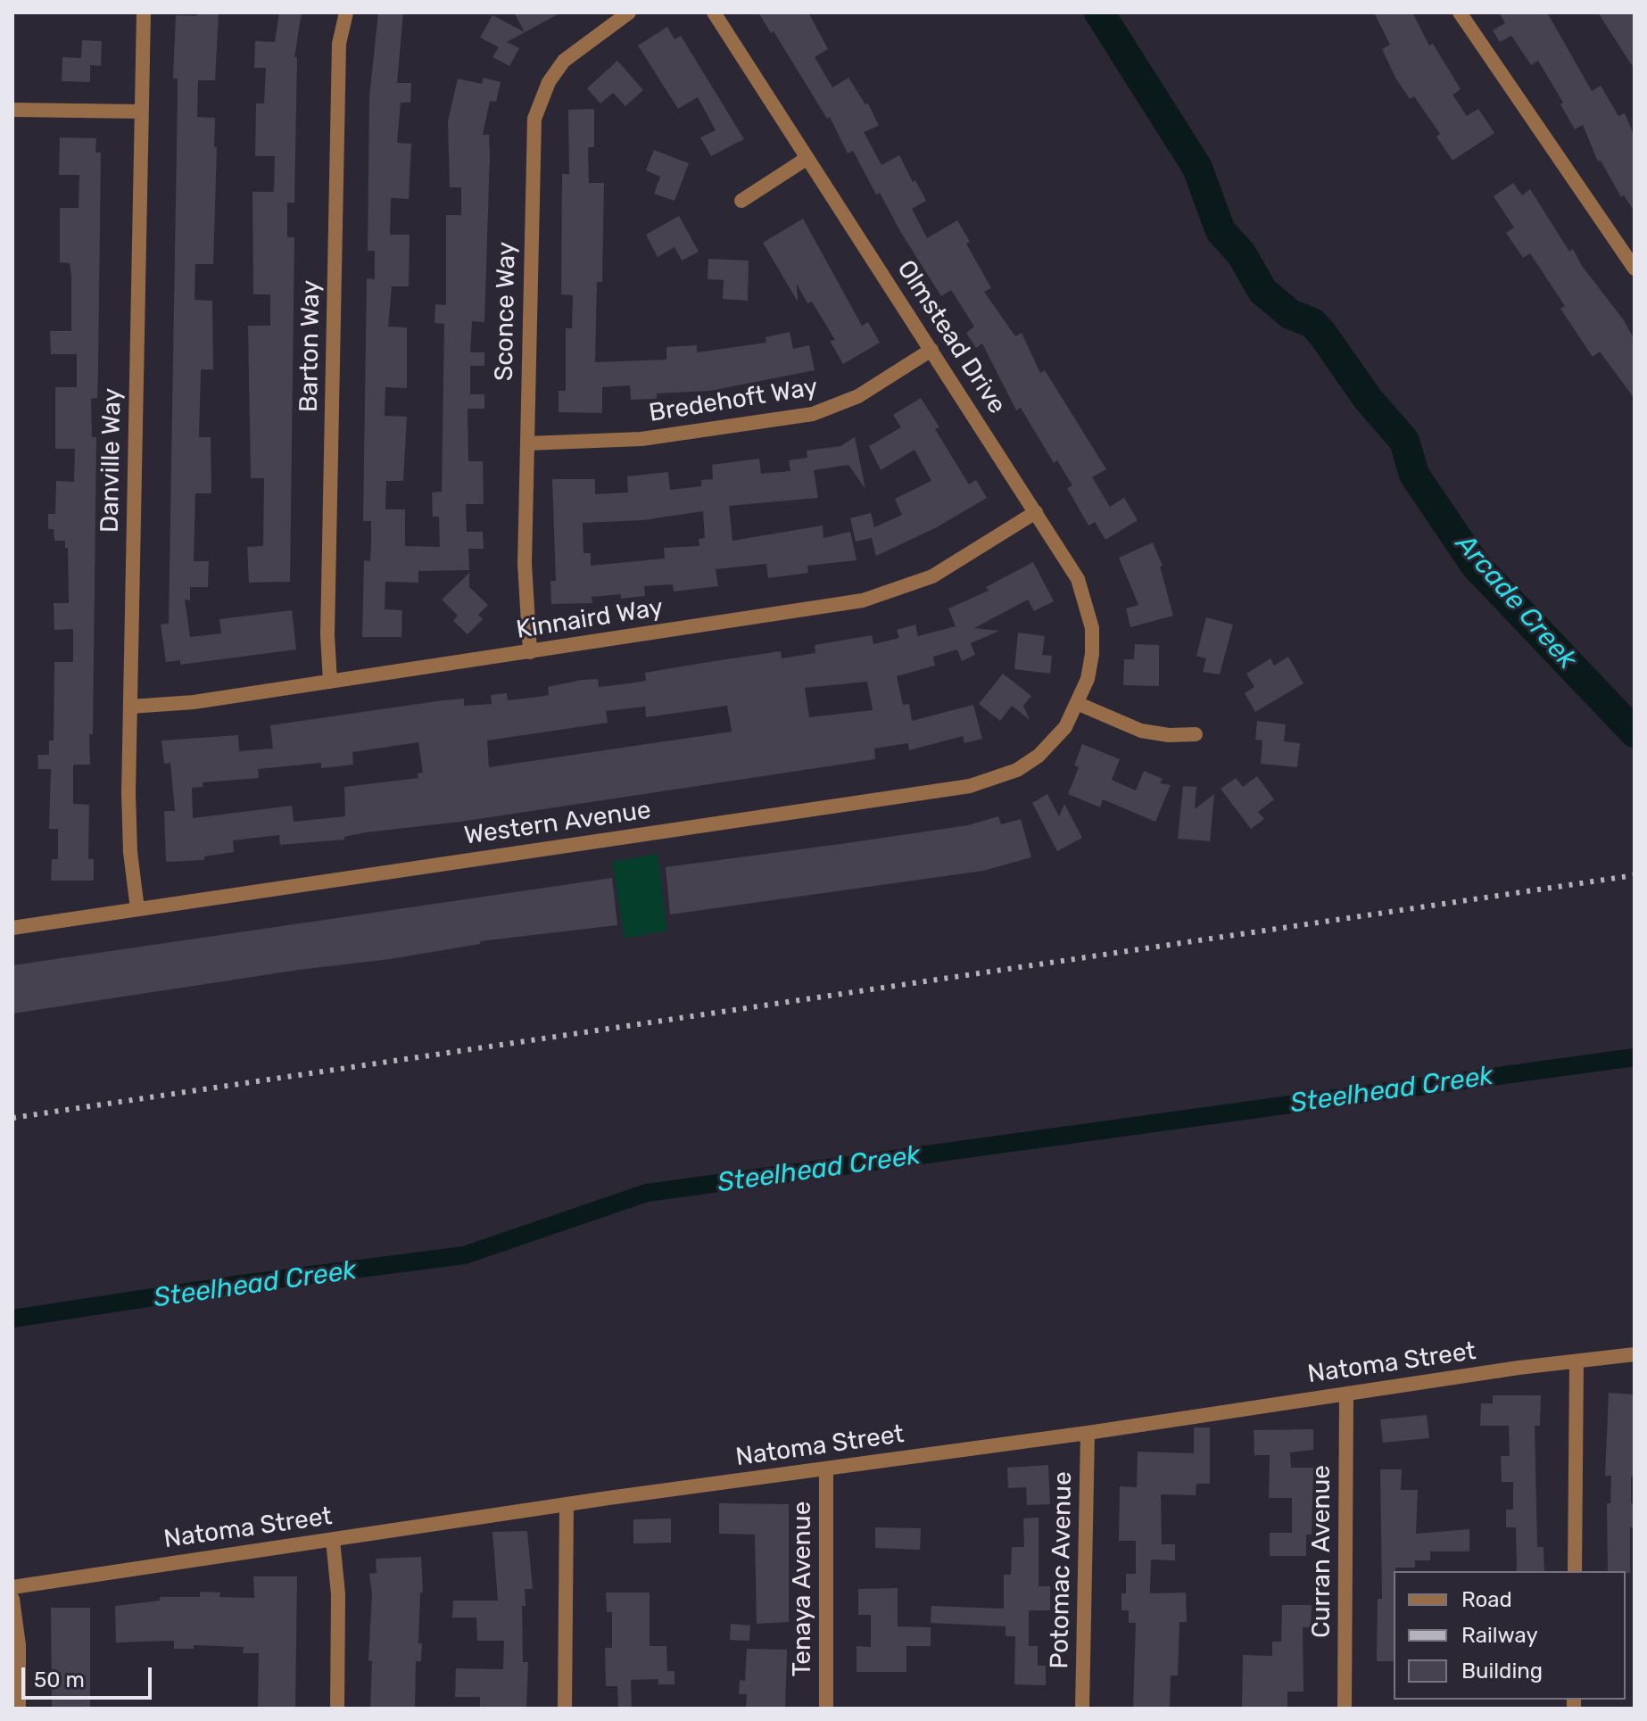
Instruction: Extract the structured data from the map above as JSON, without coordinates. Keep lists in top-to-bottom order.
{
  "streets": {
    "street": [
      "Sconce Way",
      "Olmstead Drive",
      "Barton Way",
      "Bredehoft Way",
      "Danville Way",
      "Kinnaird Way",
      "Western Avenue",
      "Natoma Street",
      "Curran Avenue",
      "Potomac Avenue",
      "Tenaya Avenue"
    ]
  },
  "crossings": [
    ["Sconce Way", "Bredehoft Way"],
    ["Sconce Way", "Kinnaird Way"],
    ["Olmstead Drive", "Bredehoft Way"],
    ["Olmstead Drive", "Kinnaird Way"],
    ["Olmstead Drive", "Western Avenue"],
    ["Barton Way", "Kinnaird Way"],
    ["Danville Way", "Kinnaird Way"],
    ["Danville Way", "Western Avenue"],
    ["Natoma Street", "Curran Avenue"],
    ["Natoma Street", "Potomac Avenue"],
    ["Natoma Street", "Tenaya Avenue"]
  ],
  "water": ["Arcade Creek", "Steelhead Creek"],
  "legend": ["Road", "Railway", "Building"],
  "scale_bar": "50 m"
}
